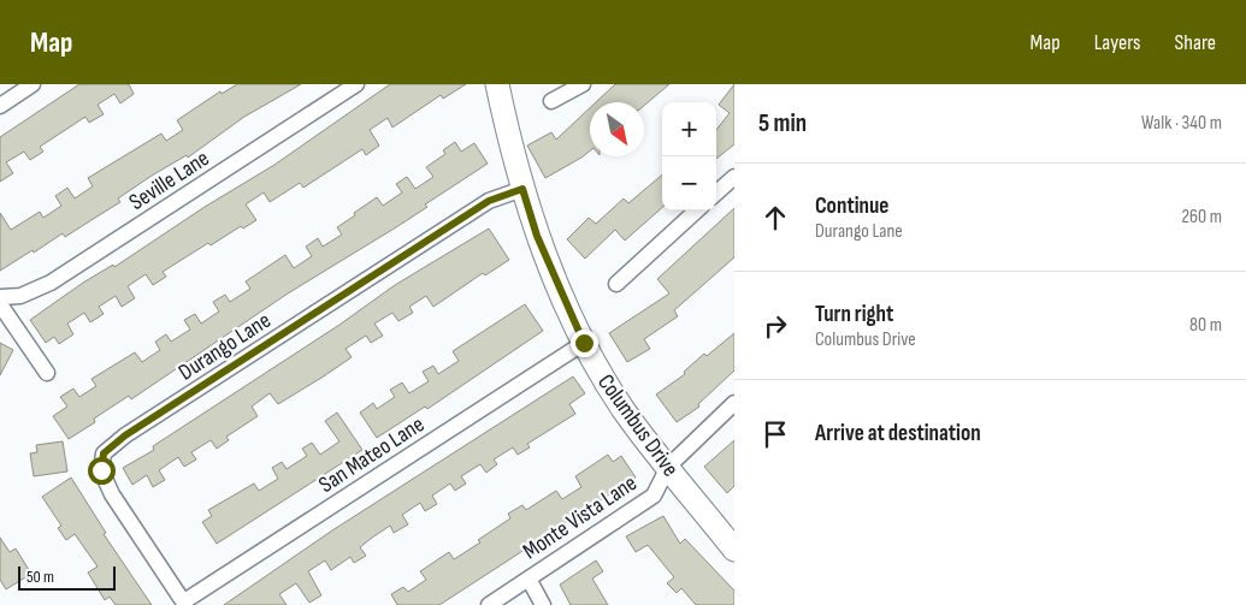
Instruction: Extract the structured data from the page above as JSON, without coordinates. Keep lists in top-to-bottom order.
{
  "streets": {
    "street": [
      "Seville Lane",
      "Durango Lane",
      "Columbus Drive",
      "San Mateo Lane",
      "Monte Vista Lane"
    ]
  },
  "crossings": [
    ["Durango Lane", "Columbus Drive"],
    ["Durango Lane", "San Mateo Lane"],
    ["Columbus Drive", "San Mateo Lane"],
    ["Columbus Drive", "Monte Vista Lane"]
  ],
  "scale_bar": "50 m",
  "north": "bottom right",
  "page": {
    "header": "Map",
    "nav": ["Map", "Layers", "Share"],
    "heading": ["5 min", "Walk · 340 m"],
    "map_buttons": ["+", "−"],
    "list": [
      ["Continue", "Durango Lane", "260 m"],
      ["Turn right", "Columbus Drive", "80 m"],
      "Arrive at destination"
    ],
    "scale": "50 m"
  }
}
